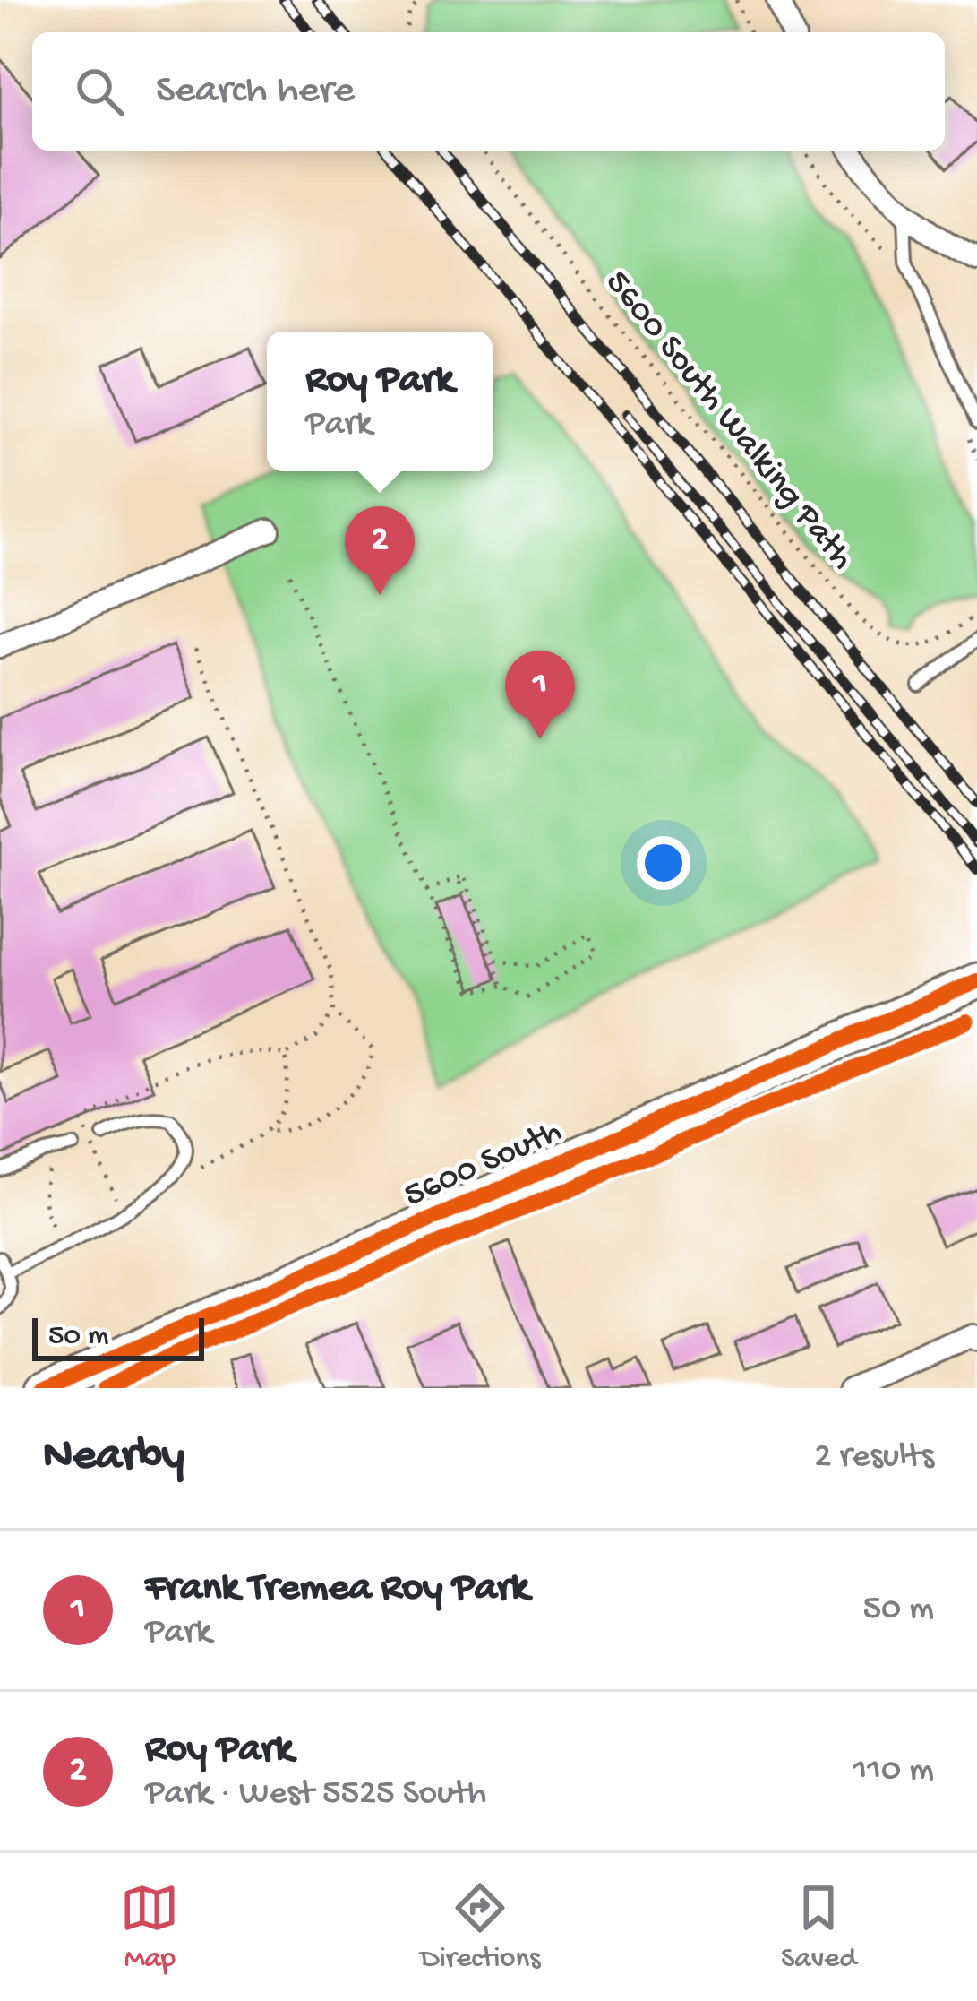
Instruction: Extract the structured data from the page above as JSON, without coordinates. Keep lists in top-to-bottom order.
{
  "streets": {
    "main road": ["5600 South"],
    "path": ["5600 South Walking Path"]
  },
  "scale_bar": "50 m",
  "page": {
    "search": "Search here",
    "popup": ["Roy Park", "Park"],
    "pins": ["2", "1"],
    "scale": "50 m",
    "heading": ["Nearby", "2 results"],
    "list": [
      {
        "mark": "1",
        "name": "Frank Tremea Roy Park",
        "note": "Park",
        "value": "50 m"
      },
      {
        "mark": "2",
        "name": "Roy Park",
        "note": "Park · West 5525 South",
        "value": "110 m"
      }
    ],
    "nav": ["Map", "Directions", "Saved"]
  }
}
